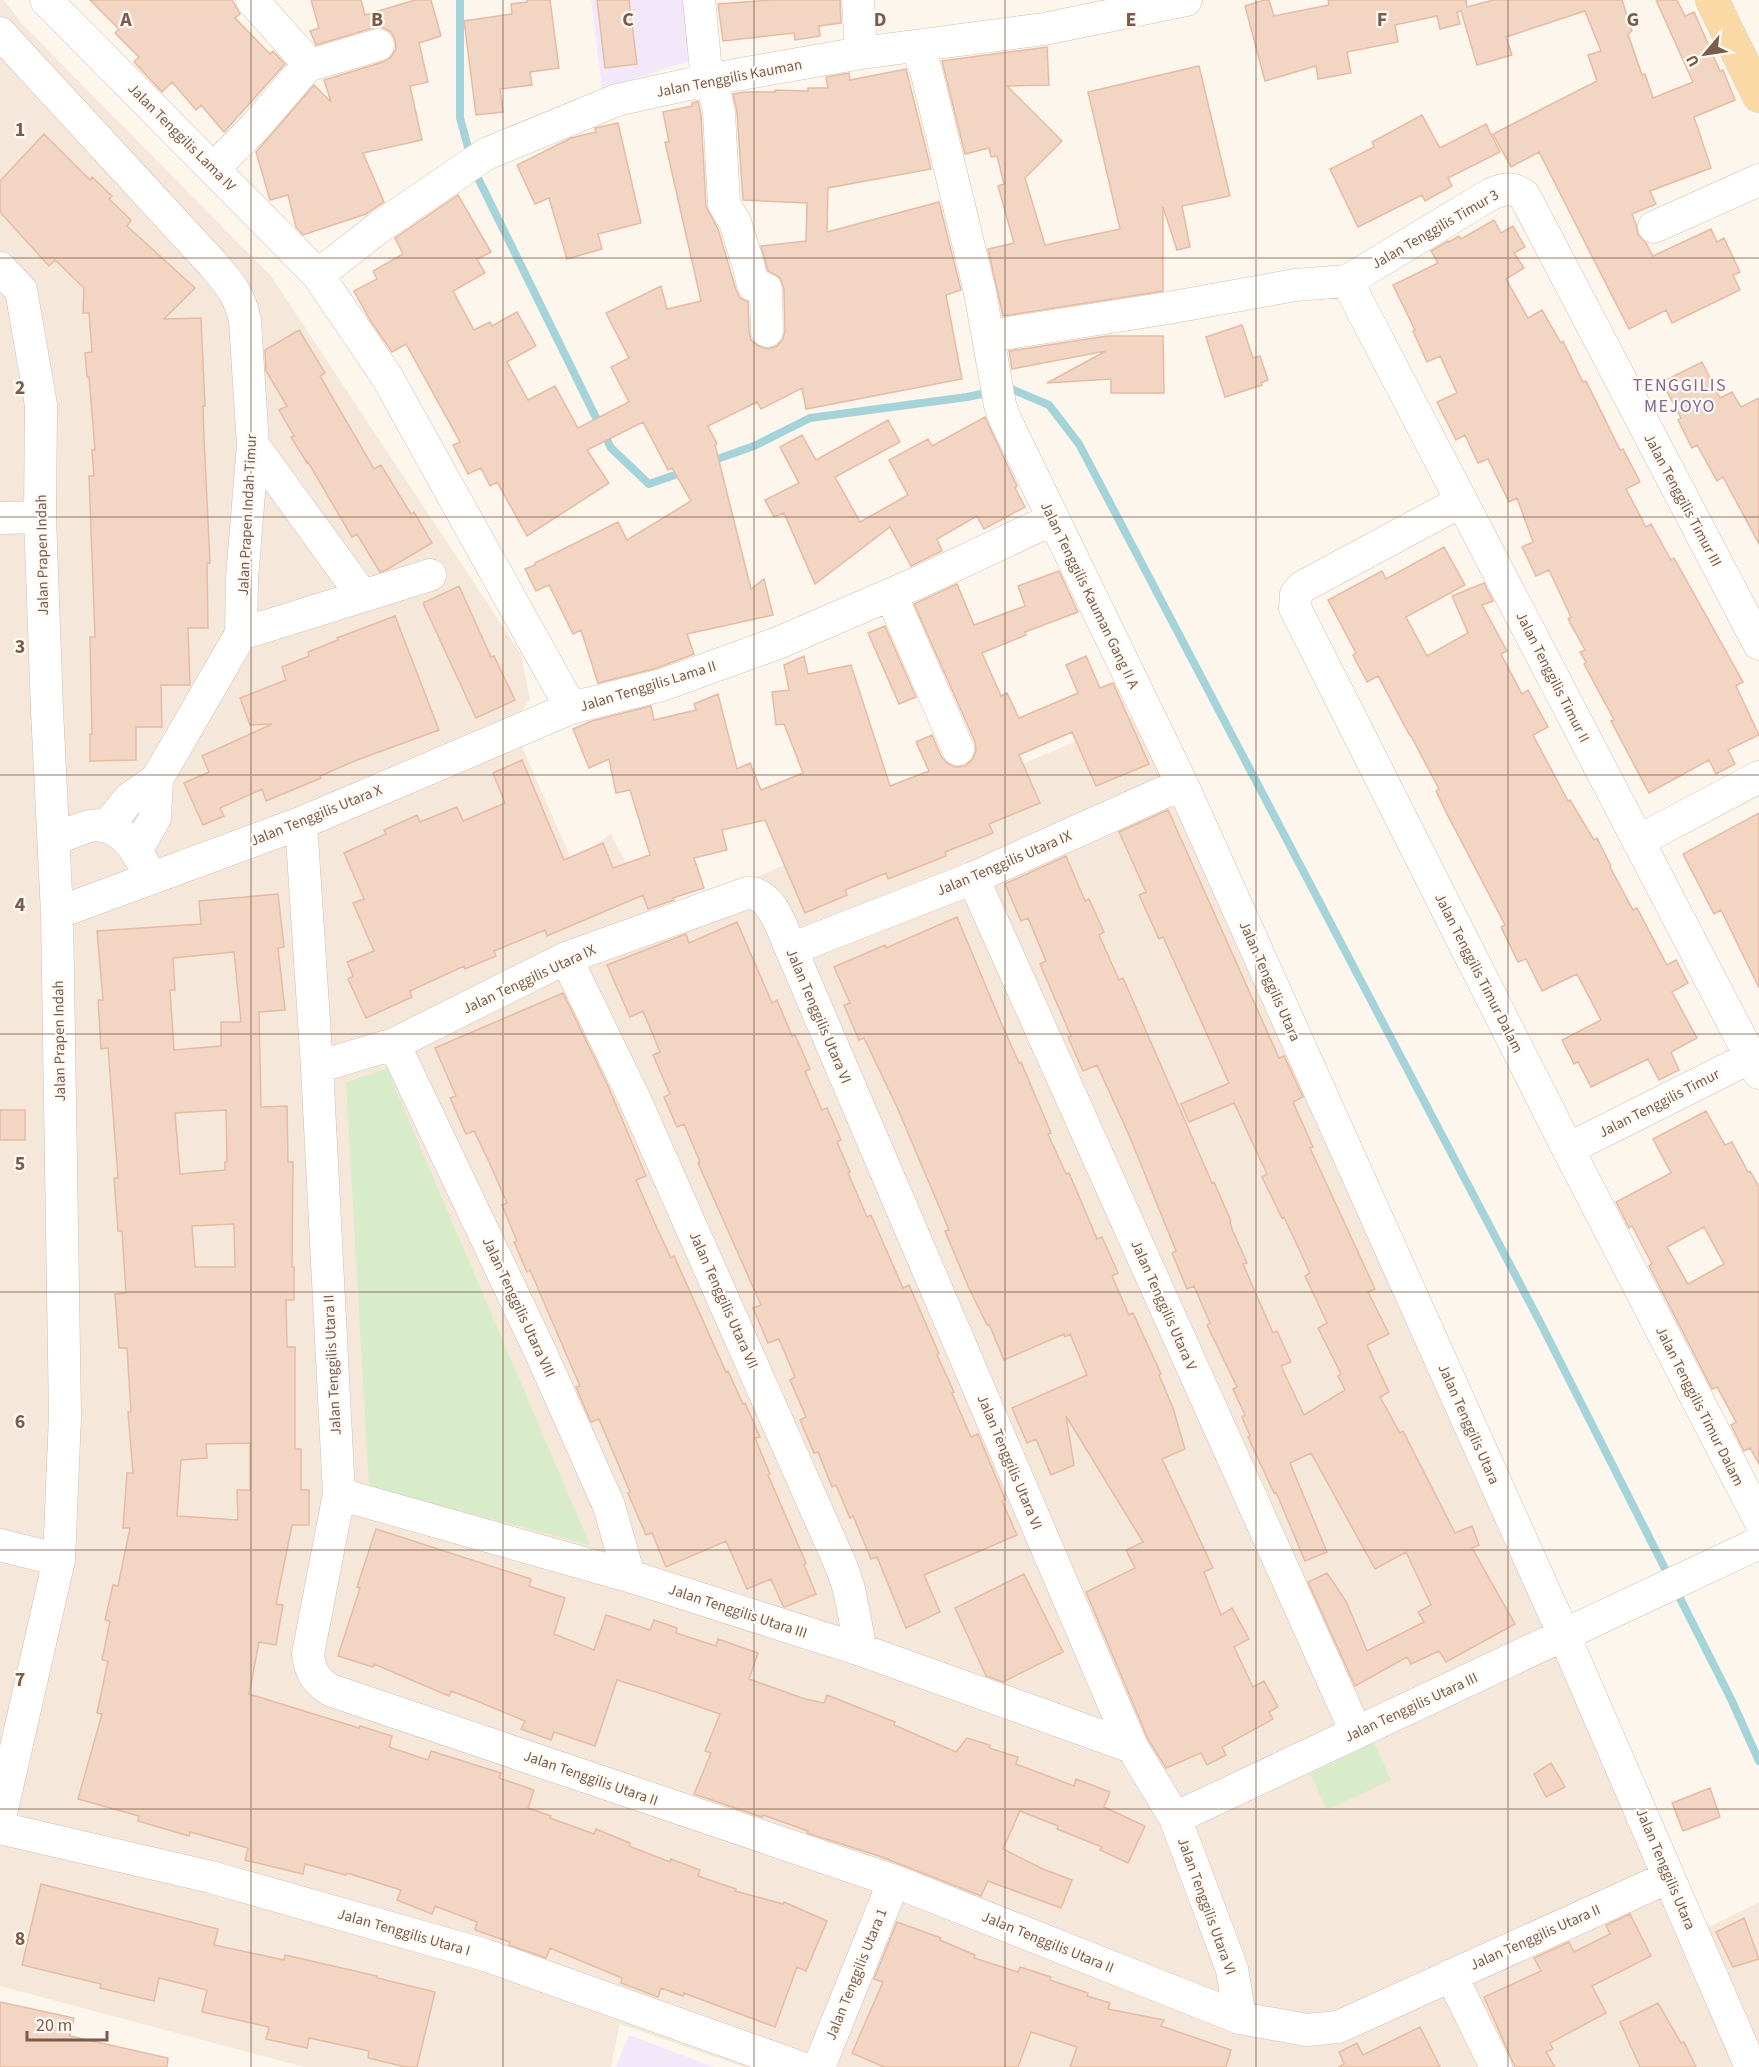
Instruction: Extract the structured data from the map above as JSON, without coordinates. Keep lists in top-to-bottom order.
{
  "streets": {
    "street": [
      "Jalan Tenggilis Kauman",
      "Jalan Tenggilis Lama IV",
      "Jalan Tenggilis Timur 3",
      "Jalan Tenggilis Timur III",
      "Jalan Prapen Indah Timur",
      "Jalan Prapen Indah",
      "Jalan Tenggilis Kauman Gang II A",
      "Jalan Tenggilis Timur II",
      "Jalan Tenggilis Lama II",
      "Jalan Tenggilis Utara X",
      "Jalan Tenggilis Utara IX",
      "Jalan Tenggilis Timur Dalam",
      "Jalan Tenggilis Utara",
      "Jalan Tenggilis Utara VI",
      "Jalan Tenggilis Timur",
      "Jalan Tenggilis Utara VII",
      "Jalan Tenggilis Utara V",
      "Jalan Tenggilis Utara VIII",
      "Jalan Tenggilis Utara II",
      "Jalan Tenggilis Utara III",
      "Jalan Tenggilis Utara I",
      "Jalan Tenggilis Utara 1"
    ]
  },
  "crossings": [
    ["Jalan Tenggilis Kauman", "Jalan Tenggilis Lama IV"],
    ["Jalan Tenggilis Kauman", "Jalan Tenggilis Kauman Gang II A"],
    ["Jalan Tenggilis Kauman", "Jalan Tenggilis Lama II"],
    ["Jalan Tenggilis Lama IV", "Jalan Tenggilis Lama II"],
    ["Jalan Tenggilis Timur 3", "Jalan Tenggilis Timur III"],
    ["Jalan Tenggilis Timur 3", "Jalan Tenggilis Timur II"],
    ["Jalan Prapen Indah", "Jalan Tenggilis Utara X"],
    ["Jalan Tenggilis Kauman Gang II A", "Jalan Tenggilis Lama II"],
    ["Jalan Tenggilis Kauman Gang II A", "Jalan Tenggilis Utara IX"],
    ["Jalan Tenggilis Kauman Gang II A", "Jalan Tenggilis Utara"],
    ["Jalan Tenggilis Timur II", "Jalan Tenggilis Timur Dalam"],
    ["Jalan Tenggilis Timur II", "Jalan Tenggilis Timur"],
    ["Jalan Tenggilis Lama II", "Jalan Tenggilis Utara X"],
    ["Jalan Tenggilis Utara X", "Jalan Tenggilis Utara II"],
    ["Jalan Tenggilis Utara IX", "Jalan Tenggilis Utara"],
    ["Jalan Tenggilis Utara IX", "Jalan Tenggilis Utara VI"],
    ["Jalan Tenggilis Utara IX", "Jalan Tenggilis Utara VII"],
    ["Jalan Tenggilis Utara IX", "Jalan Tenggilis Utara V"],
    ["Jalan Tenggilis Utara IX", "Jalan Tenggilis Utara VIII"],
    ["Jalan Tenggilis Utara IX", "Jalan Tenggilis Utara II"],
    ["Jalan Tenggilis Timur Dalam", "Jalan Tenggilis Timur"],
    ["Jalan Tenggilis Utara", "Jalan Tenggilis Utara II"],
    ["Jalan Tenggilis Utara", "Jalan Tenggilis Utara III"],
    ["Jalan Tenggilis Utara VI", "Jalan Tenggilis Utara II"],
    ["Jalan Tenggilis Utara VI", "Jalan Tenggilis Utara III"],
    ["Jalan Tenggilis Utara VII", "Jalan Tenggilis Utara III"],
    ["Jalan Tenggilis Utara V", "Jalan Tenggilis Utara III"],
    ["Jalan Tenggilis Utara VIII", "Jalan Tenggilis Utara III"],
    ["Jalan Tenggilis Utara II", "Jalan Tenggilis Utara III"],
    ["Jalan Tenggilis Utara II", "Jalan Tenggilis Utara 1"]
  ],
  "districts": ["TENGGILIS MEJOYO"],
  "scale_bar": "20 m",
  "north": "bottom left",
  "grid": {
    "columns": [
      "A",
      "B",
      "C",
      "D",
      "E",
      "F",
      "G"
    ],
    "rows": [
      "1",
      "2",
      "3",
      "4",
      "5",
      "6",
      "7",
      "8"
    ]
  }
}
